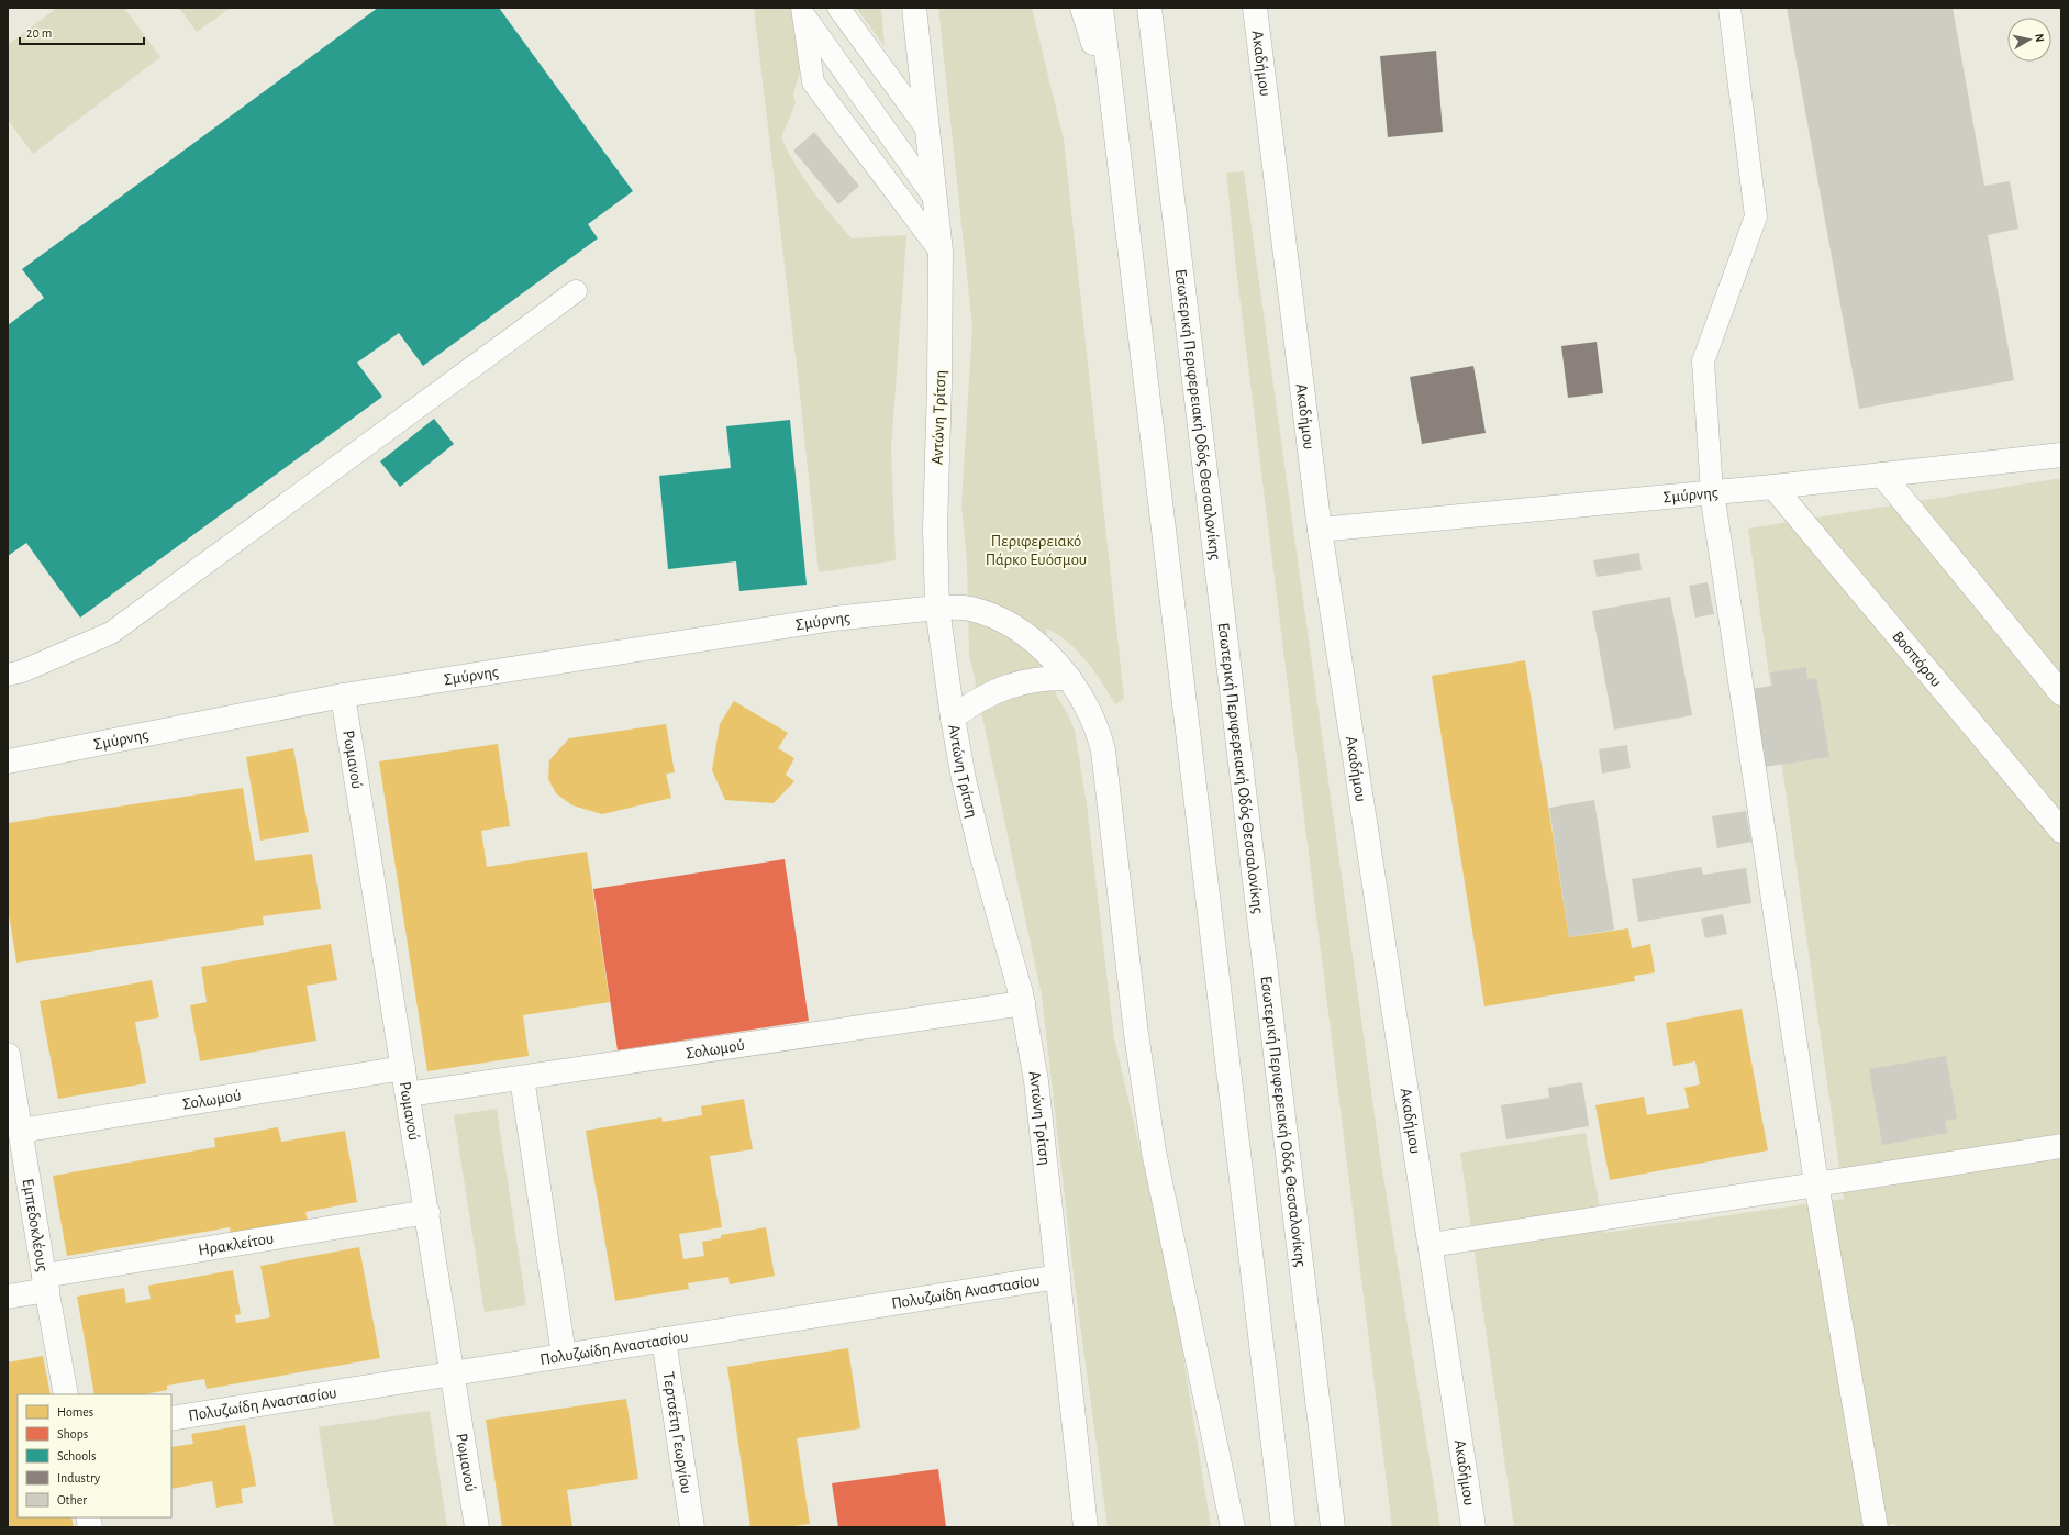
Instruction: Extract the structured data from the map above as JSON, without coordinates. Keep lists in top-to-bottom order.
{
  "streets": {
    "main road": [
      "Ακαδήμου",
      "Εσωτερική Περιφερειακή Οδός Θεσσαλονίκης",
      "Αντώνη Τρίτση",
      "Σμύρνης",
      "Βοσπόρου",
      "Ρωμανού",
      "Σολωμού",
      "Εμπεδοκλέους",
      "Ηρακλείτου",
      "Πολυζωίδη Αναστασίου",
      "Τερτσέτη Γεωργίου"
    ]
  },
  "crossings": [
    ["Ακαδήμου", "Σμύρνης"],
    ["Αντώνη Τρίτση", "Σμύρνης"],
    ["Αντώνη Τρίτση", "Σολωμού"],
    ["Αντώνη Τρίτση", "Πολυζωίδη Αναστασίου"],
    ["Σμύρνης", "Βοσπόρου"],
    ["Σμύρνης", "Ρωμανού"],
    ["Ρωμανού", "Σολωμού"],
    ["Ρωμανού", "Ηρακλείτου"],
    ["Ρωμανού", "Πολυζωίδη Αναστασίου"],
    ["Σολωμού", "Εμπεδοκλέους"],
    ["Εμπεδοκλέους", "Ηρακλείτου"],
    ["Πολυζωίδη Αναστασίου", "Τερτσέτη Γεωργίου"]
  ],
  "parks": ["Περιφερειακό Πάρκο Ευόσμου"],
  "legend": [
    "Homes",
    "Shops",
    "Schools",
    "Industry",
    "Other"
  ],
  "scale_bar": "20 m",
  "north": "right"
}
